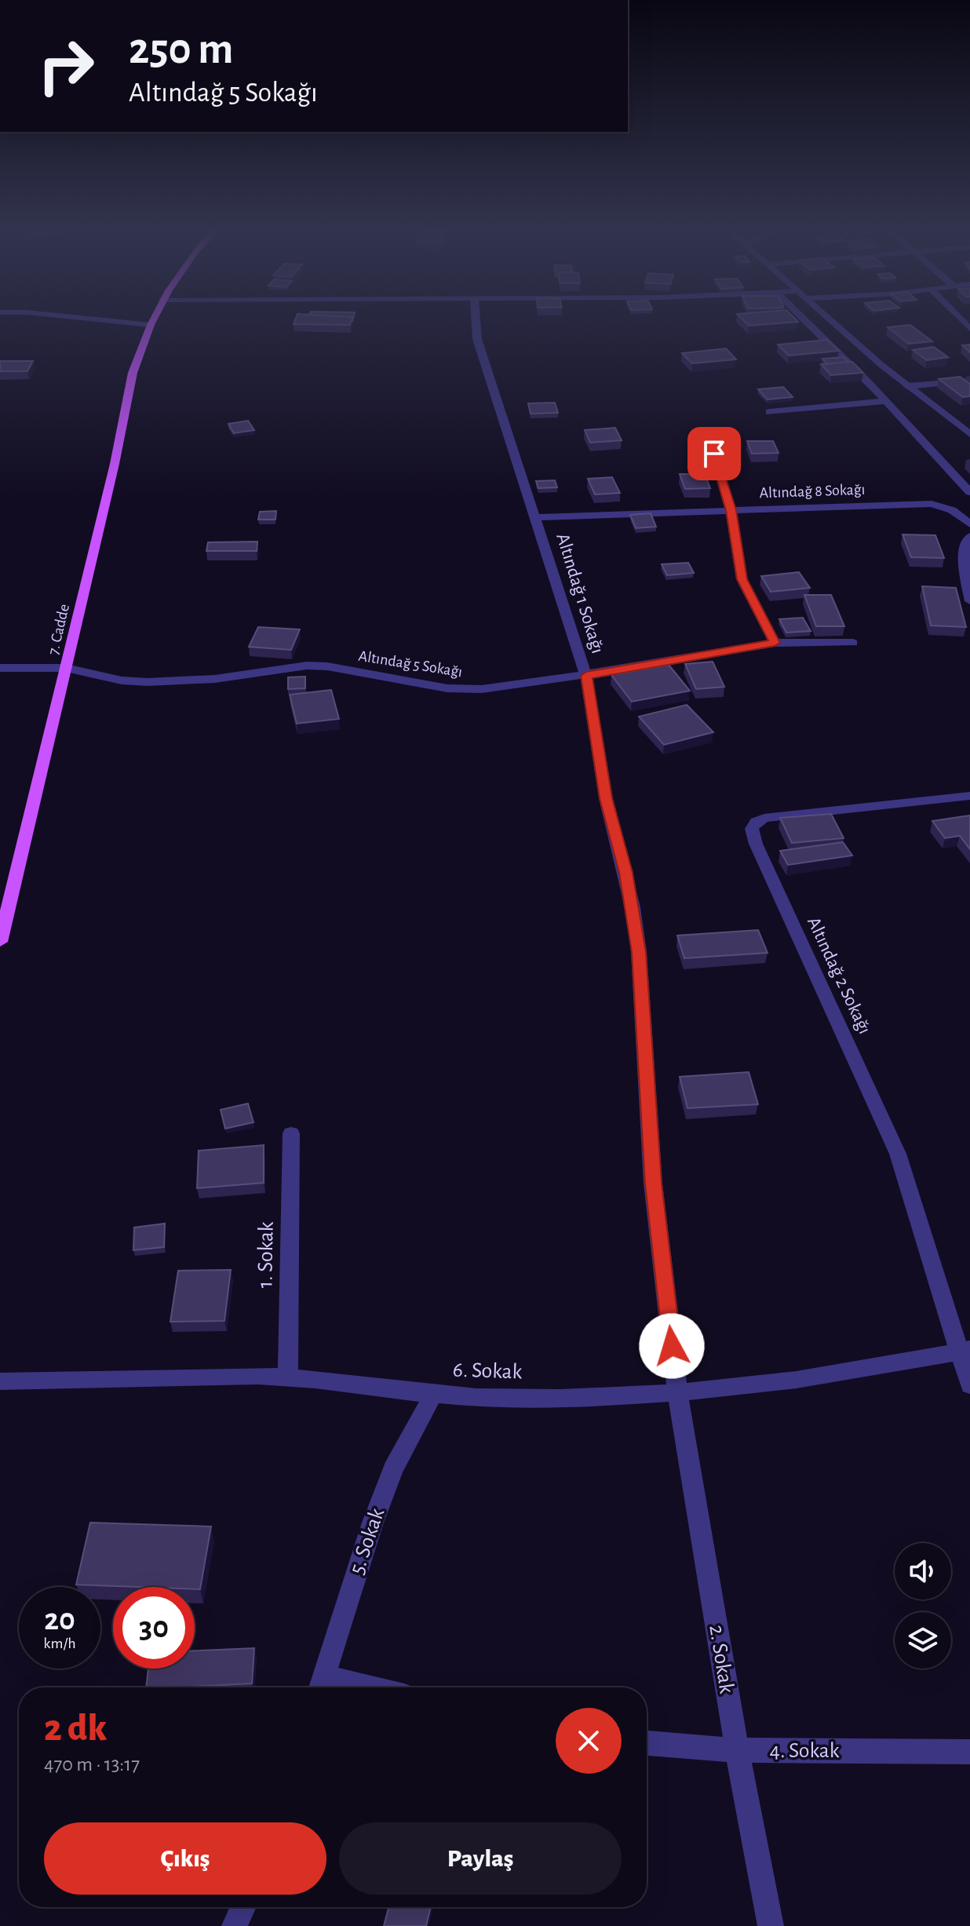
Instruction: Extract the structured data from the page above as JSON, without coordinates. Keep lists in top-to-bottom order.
{
  "streets": {
    "main road": ["7. Cadde"],
    "street": [
      "Altındağ 8 Sokağı",
      "Altındağ 1 Sokağı",
      "Altındağ 5 Sokağı",
      "Altındağ 2 Sokağı",
      "1. Sokak",
      "6. Sokak",
      "5. Sokak",
      "2. Sokak",
      "4. Sokak"
    ]
  },
  "crossings": [
    ["Altındağ 8 Sokağı", "Altındağ 1 Sokağı"],
    ["Altındağ 1 Sokağı", "Altındağ 5 Sokağı"],
    ["Altındağ 1 Sokağı", "6. Sokak"],
    ["Altındağ 1 Sokağı", "2. Sokak"],
    ["7. Cadde", "Altındağ 5 Sokağı"],
    ["Altındağ 2 Sokağı", "6. Sokak"],
    ["1. Sokak", "6. Sokak"],
    ["6. Sokak", "5. Sokak"],
    ["6. Sokak", "2. Sokak"],
    ["2. Sokak", "4. Sokak"]
  ],
  "page": {
    "turn": ["250 m", "Altındağ 5 Sokağı"],
    "speed": "20 km/h",
    "limit": "30",
    "heading": ["2 dk", "470 m · 13:17"],
    "buttons": ["Çıkış", "Paylaş"]
  }
}
